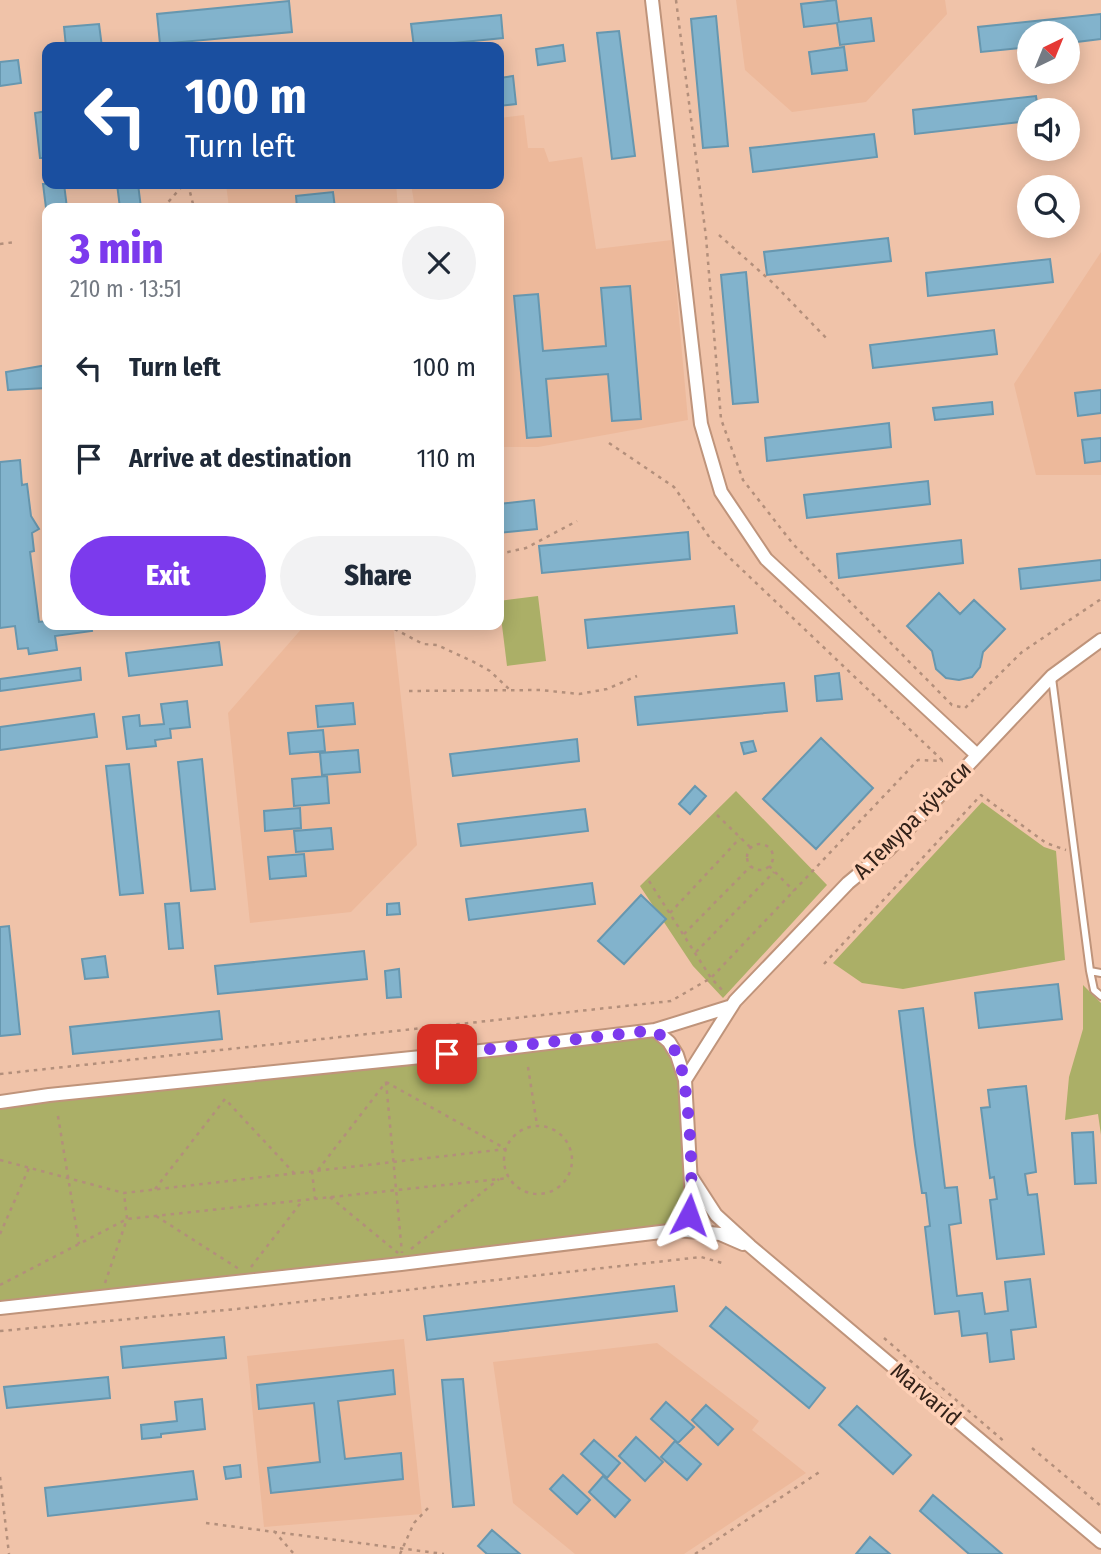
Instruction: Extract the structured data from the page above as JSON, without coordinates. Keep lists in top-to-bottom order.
{
  "streets": {
    "street": ["А.Темура кўчаси", "Marvarid"]
  },
  "north": "top right",
  "page": {
    "turn": ["100 m", "Turn left"],
    "heading": ["3 min", "210 m · 13:51"],
    "list": [
      {
        "name": "Turn left",
        "value": "100 m"
      },
      {
        "name": "Arrive at destination",
        "value": "110 m"
      }
    ],
    "buttons": ["Exit", "Share"]
  }
}
